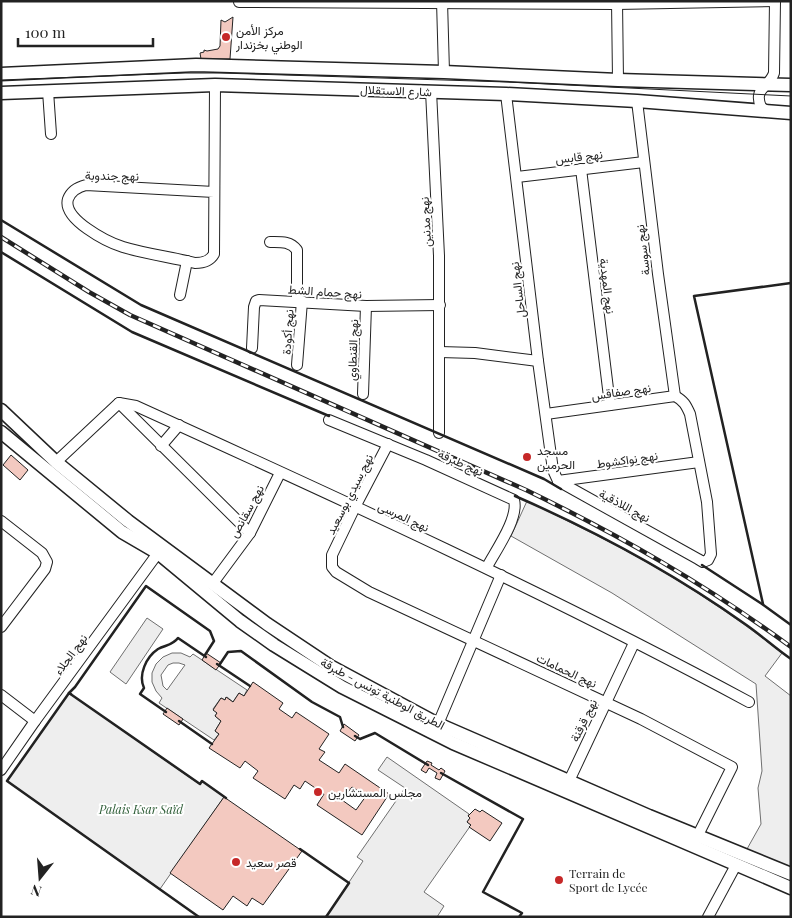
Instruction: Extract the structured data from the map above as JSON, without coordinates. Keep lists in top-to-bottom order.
{
  "streets": {
    "main road": ["شارع الاستقلال", "الطريق الوطنية تونس - طبرقة"],
    "street": [
      "نهج قابس",
      "نهج جندوبة",
      "نهج مدنين",
      "نهج سوسة",
      "نهج المهدية",
      "نهج الساحل",
      "نهج حمام الشط",
      "نهج أكودة",
      "نهج القنطاوي",
      "نهج صفاقس",
      "نهج نواكشوط",
      "نهج طبرقة",
      "نهج سيدي بوسعيد",
      "نهج اللاذقية",
      "نهج سقانص",
      "نهج المرسى",
      "نهج الجلاء",
      "نهج الحمامات",
      "نهج قرقنة"
    ]
  },
  "crossings": [
    ["شارع الاستقلال", "نهج جندوبة"],
    ["شارع الاستقلال", "نهج مدنين"],
    ["شارع الاستقلال", "نهج سوسة"],
    ["شارع الاستقلال", "نهج الساحل"],
    ["نهج قابس", "نهج سوسة"],
    ["نهج قابس", "نهج المهدية"],
    ["نهج قابس", "نهج الساحل"],
    ["نهج مدنين", "نهج حمام الشط"],
    ["نهج سوسة", "نهج صفاقس"],
    ["نهج المهدية", "نهج صفاقس"],
    ["نهج الساحل", "نهج صفاقس"],
    ["نهج الساحل", "نهج نواكشوط"],
    ["نهج الساحل", "نهج اللاذقية"],
    ["نهج حمام الشط", "نهج أكودة"],
    ["نهج حمام الشط", "نهج القنطاوي"],
    ["نهج نواكشوط", "نهج اللاذقية"],
    ["نهج طبرقة", "نهج سيدي بوسعيد"],
    ["نهج طبرقة", "نهج المرسى"],
    ["نهج سيدي بوسعيد", "نهج المرسى"],
    ["نهج سيدي بوسعيد", "نهج الحمامات"],
    ["نهج سقانص", "نهج المرسى"],
    ["نهج سقانص", "الطريق الوطنية تونس - طبرقة"],
    ["نهج المرسى", "نهج قرقنة"],
    ["نهج الجلاء", "الطريق الوطنية تونس - طبرقة"],
    ["نهج الحمامات", "الطريق الوطنية تونس - طبرقة"],
    ["نهج الحمامات", "نهج قرقنة"],
    ["الطريق الوطنية تونس - طبرقة", "نهج قرقنة"]
  ],
  "parks": ["Palais Ksar Saïd"],
  "places": [
    "مركز الأمن الوطني بخزندار",
    "مسجد الحرمين",
    "مجلس المستشارين",
    "قصر سعيد",
    "Terrain de Sport de Lycée"
  ],
  "scale_bar": "100 m",
  "north": "bottom"
}
